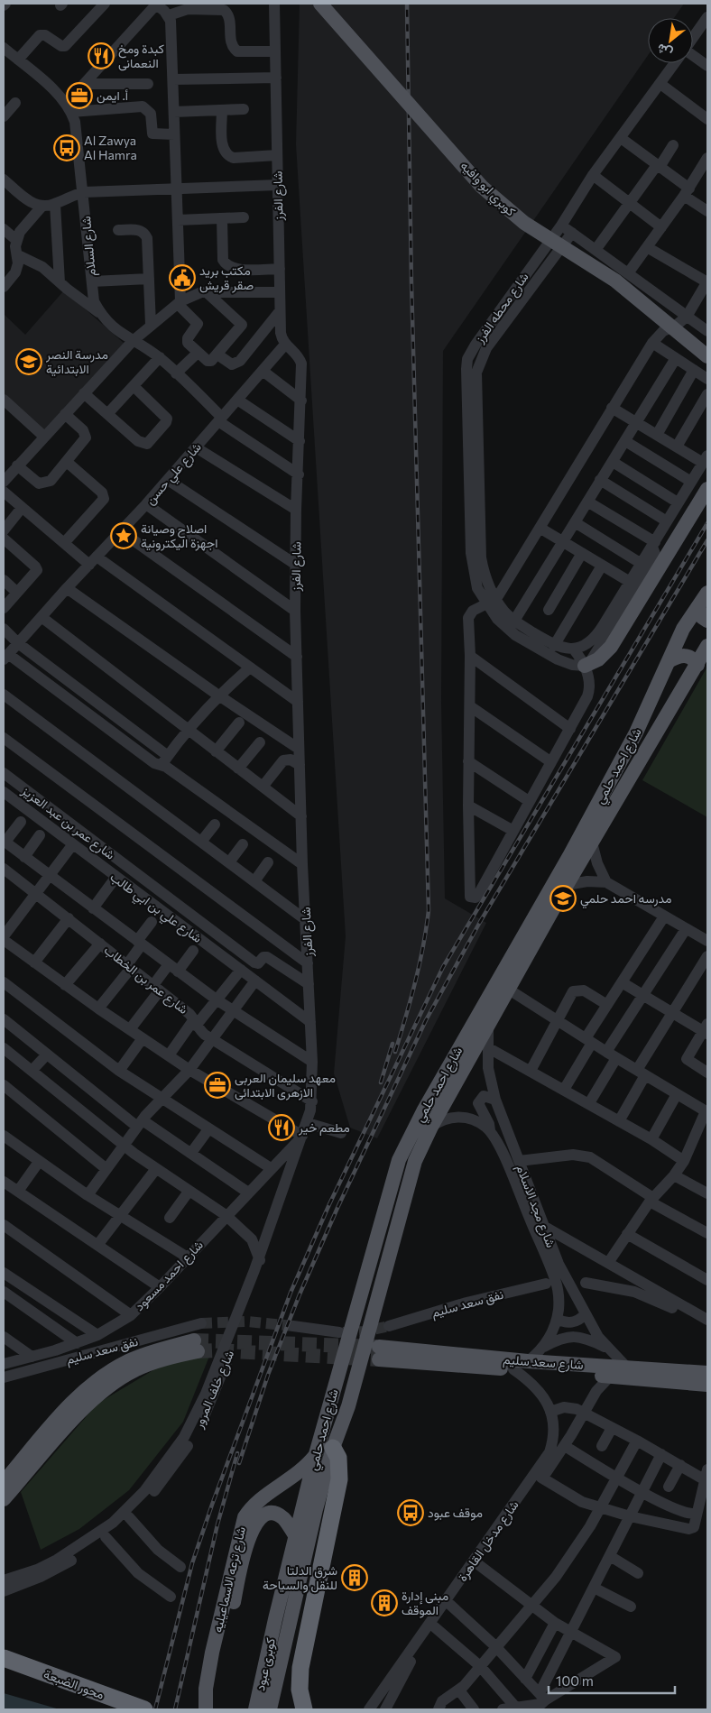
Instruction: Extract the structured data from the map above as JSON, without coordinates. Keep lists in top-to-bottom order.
{
  "streets": {
    "highway": ["محور الضبعة"],
    "main road": [
      "كوبري ابو وافيه",
      "شارع احمد حلمي",
      "شارع سعد سليم",
      "شارع ترعه الاسماعيليه",
      "كوبرى عبود"
    ],
    "street": [
      "شارع الفرز",
      "شارع السلام",
      "شارع محطه الفرز",
      "شارع علي حسن",
      "شارع عمر بن عبد العزيز",
      "شارع علي بن ابي طالب",
      "شارع عمر بن الخطاب",
      "شارع مجد الاسلام",
      "شارع احمد مسعود",
      "نفق سعد سليم",
      "شارع خلف المرور",
      "شارع مدخل القاهرة"
    ]
  },
  "crossings": [
    ["شارع الفرز", "شارع السلام"],
    ["شارع الفرز", "شارع علي حسن"],
    ["شارع الفرز", "شارع عمر بن عبد العزيز"],
    ["شارع الفرز", "شارع علي بن ابي طالب"],
    ["شارع الفرز", "شارع عمر بن الخطاب"],
    ["شارع الفرز", "شارع احمد مسعود"],
    ["شارع الفرز", "شارع خلف المرور"],
    ["شارع السلام", "شارع علي حسن"],
    ["شارع احمد حلمي", "شارع مجد الاسلام"],
    ["شارع احمد حلمي", "شارع ترعه الاسماعيليه"],
    ["شارع احمد حلمي", "كوبرى عبود"],
    ["شارع مجد الاسلام", "شارع سعد سليم"],
    ["شارع احمد مسعود", "شارع خلف المرور"],
    ["شارع سعد سليم", "شارع مدخل القاهرة"]
  ],
  "places": {
    "restaurant": ["كبدة ومخ النعمانى", "مطعم خير"],
    "office": ["أ. ايمن", "معهد سليمان العربى الازهرى الابتدائى"],
    "bus stop": ["Al Zawya Al Hamra", "موقف عبود"],
    "public building": ["مكتب بريد صقر قريش"],
    "school or university": ["مدرسة النصر الابتدائية", "مدرسه احمد حلمي"],
    "place": ["اصلاح وصيانة اجهزة اليكترونية"],
    "building": ["شرق الدلتا للنقل والسياحة", "مبنى إدارة الموقف"]
  },
  "scale_bar": "100 m",
  "north": "bottom left"
}
